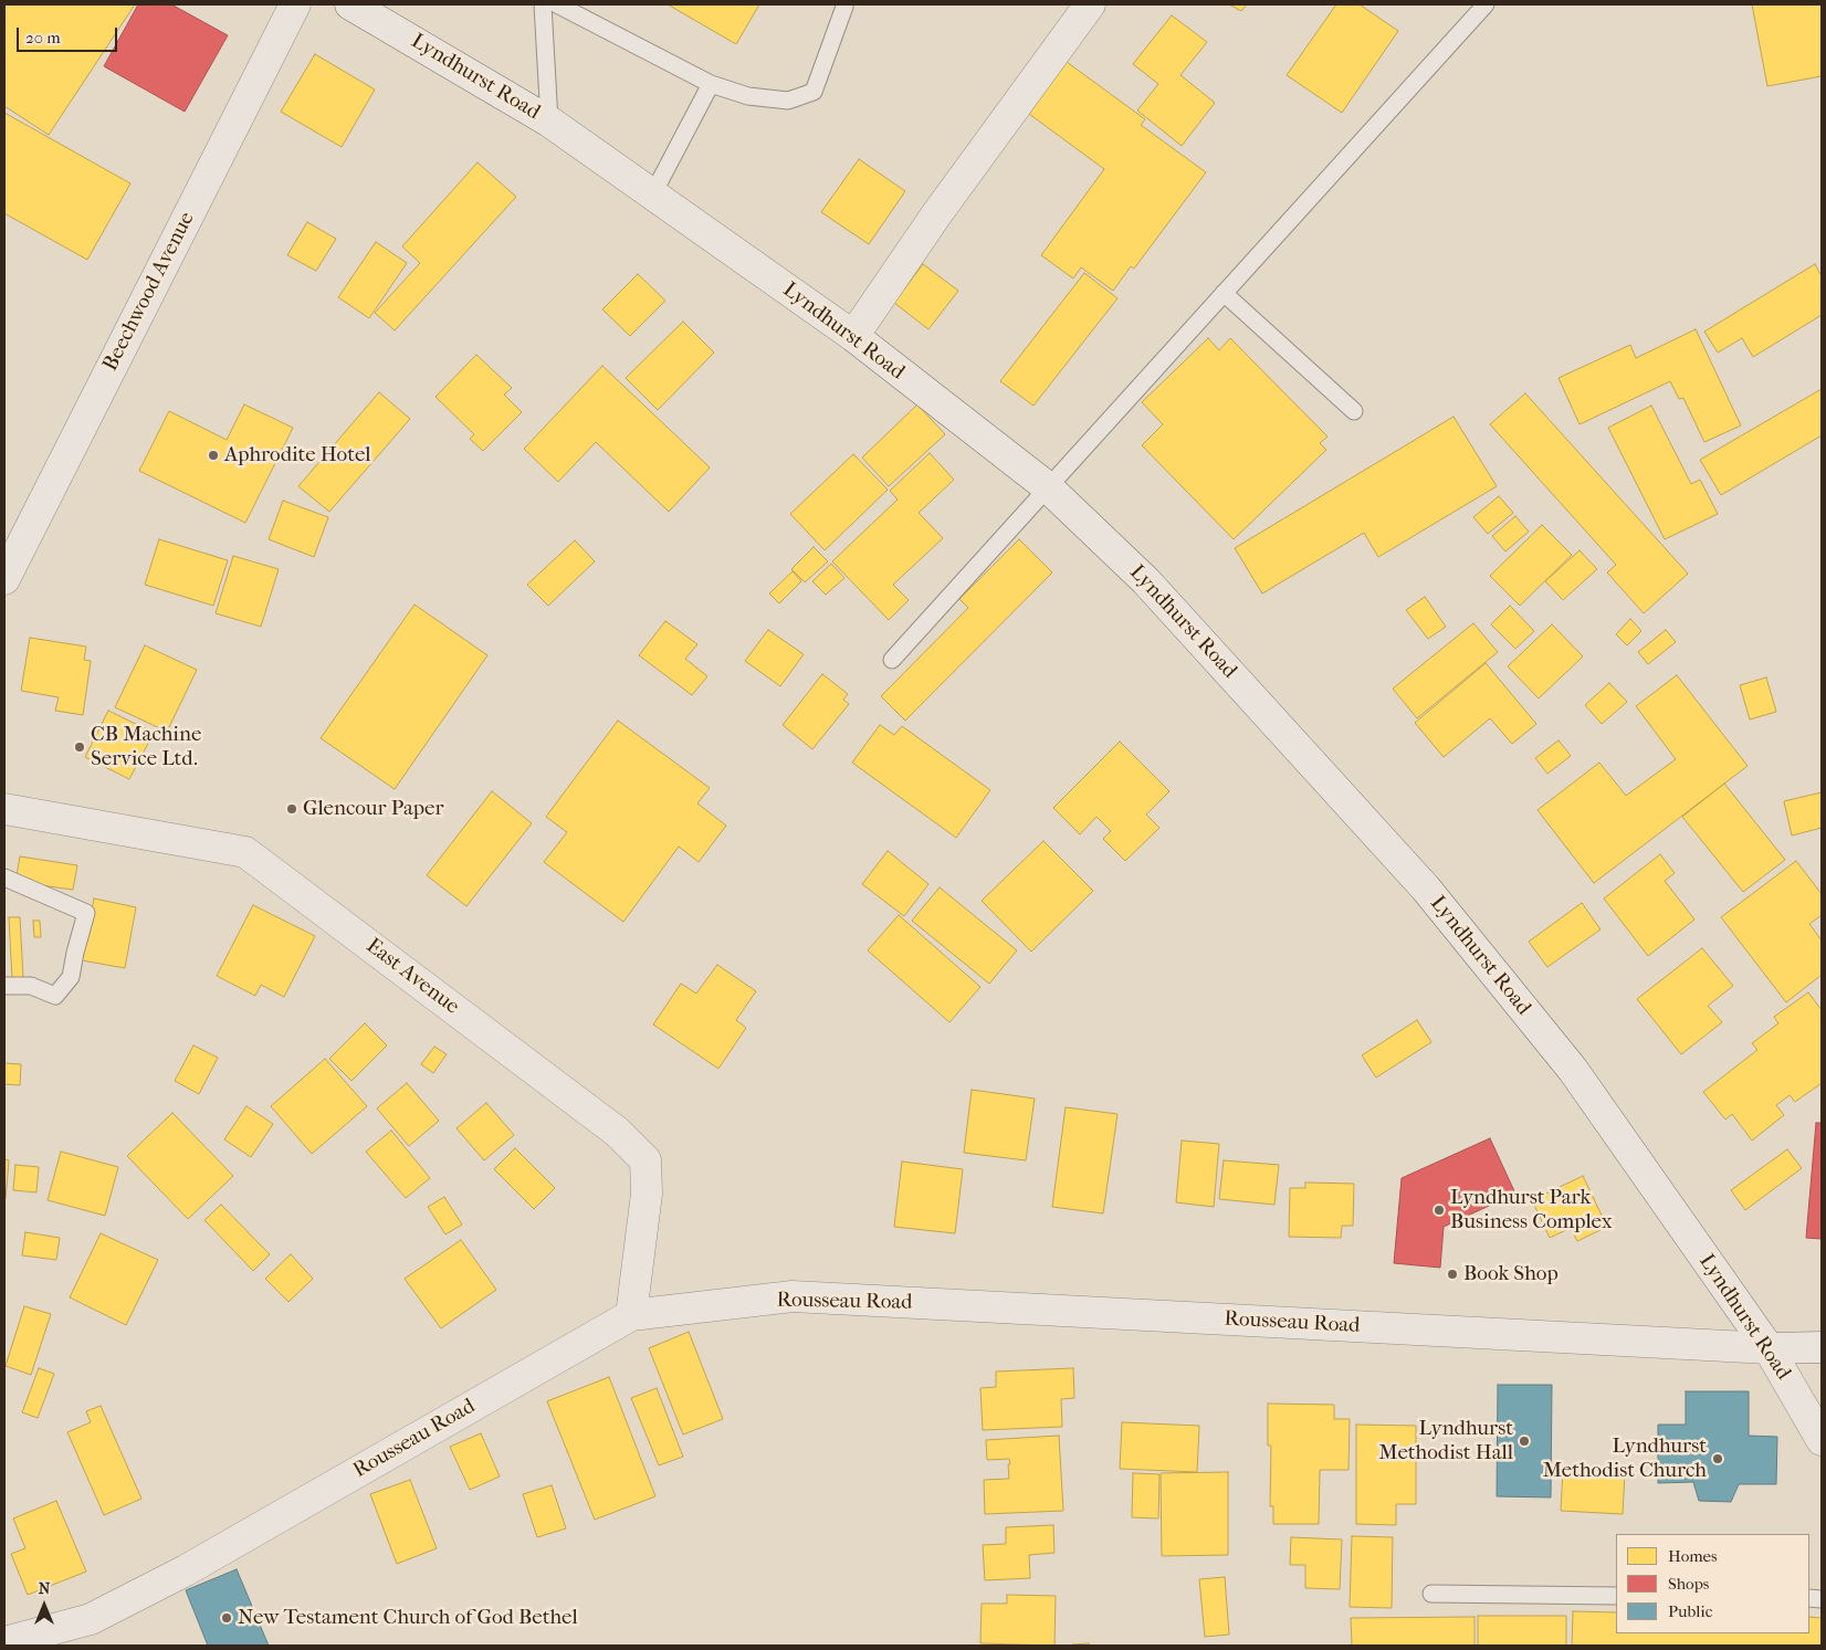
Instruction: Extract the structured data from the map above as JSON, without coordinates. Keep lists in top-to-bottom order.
{
  "streets": {
    "street": [
      "Lyndhurst Road",
      "Beechwood Avenue",
      "East Avenue",
      "Rousseau Road"
    ]
  },
  "crossings": [
    ["Lyndhurst Road", "Rousseau Road"],
    ["East Avenue", "Rousseau Road"]
  ],
  "places": [
    "Aphrodite Hotel",
    "CB Machine Service Ltd.",
    "Glencour Paper",
    "Lyndhurst Park Business Complex",
    "Book Shop",
    "Lyndhurst Methodist Hall",
    "Lyndhurst Methodist Church",
    "New Testament Church of God Bethel"
  ],
  "legend": ["Homes", "Shops", "Public"],
  "scale_bar": "20 m",
  "north": "top"
}
